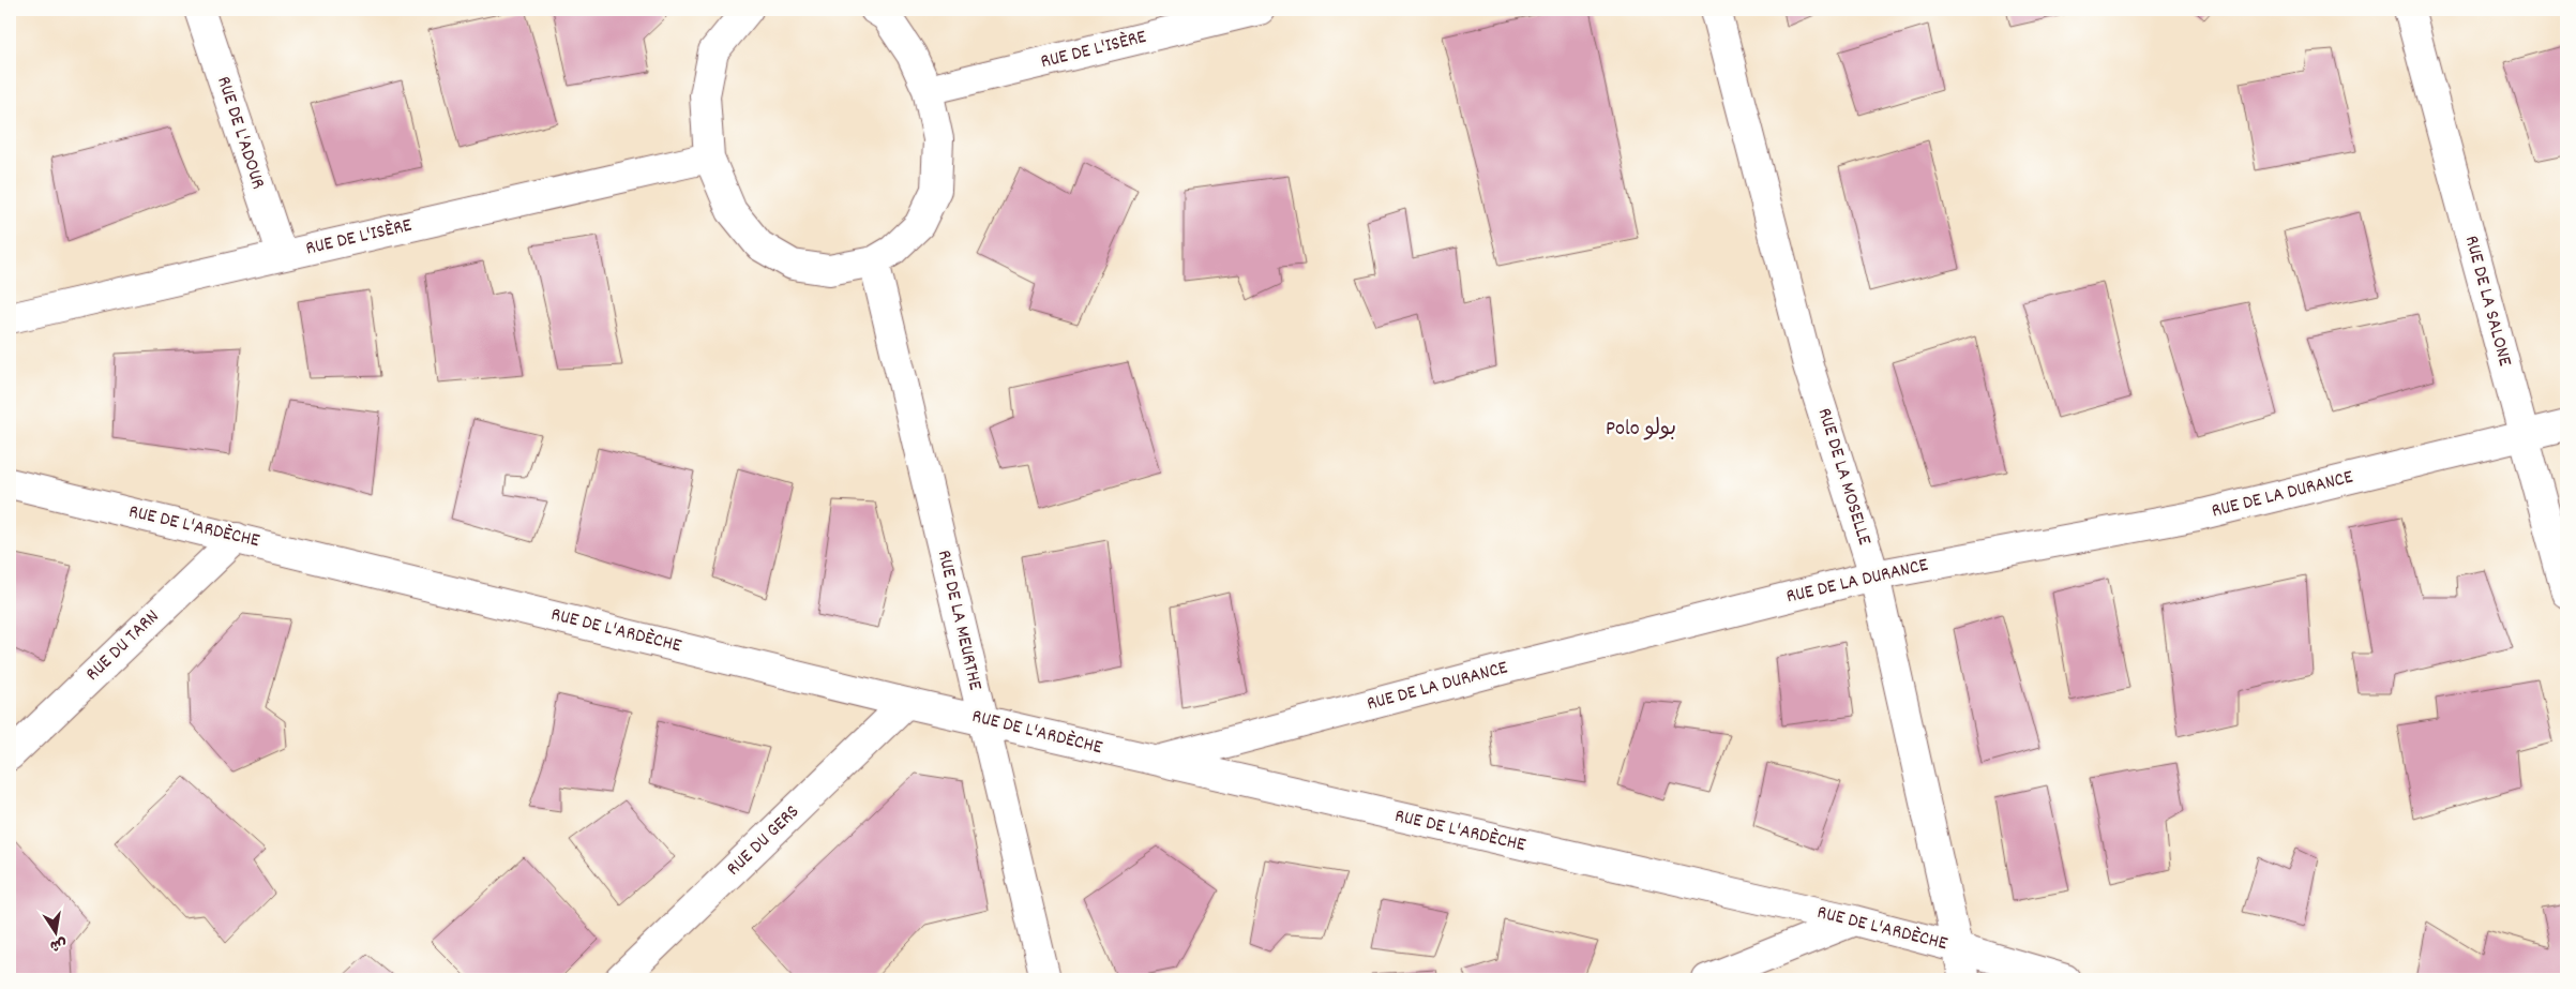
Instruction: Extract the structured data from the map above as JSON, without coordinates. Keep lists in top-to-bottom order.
{
  "streets": {
    "street": [
      "RUE DE L'ISÈRE",
      "RUE DE L'ADOUR",
      "RUE DE LA SALONE",
      "RUE DE LA MOSELLE",
      "RUE DE LA DURANCE",
      "RUE DE L'ARDÈCHE",
      "RUE DE LA MEURTHE",
      "RUE DU TARN",
      "RUE DU GERS"
    ]
  },
  "crossings": [
    ["RUE DE L'ISÈRE", "RUE DE L'ADOUR"],
    ["RUE DE LA SALONE", "RUE DE LA DURANCE"],
    ["RUE DE LA MOSELLE", "RUE DE LA DURANCE"],
    ["RUE DE LA MOSELLE", "RUE DE L'ARDÈCHE"],
    ["RUE DE LA DURANCE", "RUE DE L'ARDÈCHE"],
    ["RUE DE L'ARDÈCHE", "RUE DE LA MEURTHE"],
    ["RUE DE L'ARDÈCHE", "RUE DU TARN"],
    ["RUE DE L'ARDÈCHE", "RUE DU GERS"]
  ],
  "districts": ["Polo بولو"],
  "north": "bottom"
}
